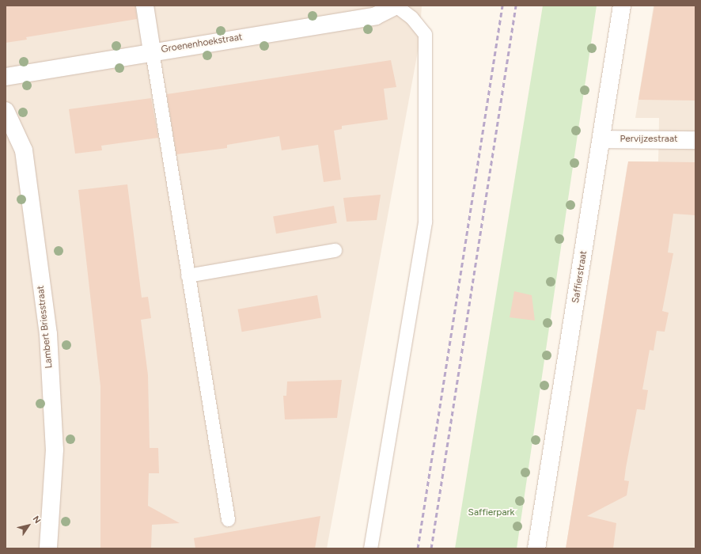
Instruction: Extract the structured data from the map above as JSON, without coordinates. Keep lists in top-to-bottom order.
{
  "streets": {
    "street": [
      "Groenenhoekstraat",
      "Pervijzestraat",
      "Saffierstraat",
      "Lambert Briesstraat"
    ]
  },
  "crossings": [
    ["Pervijzestraat", "Saffierstraat"]
  ],
  "parks": ["Saffierpark"],
  "north": "top right"
}
